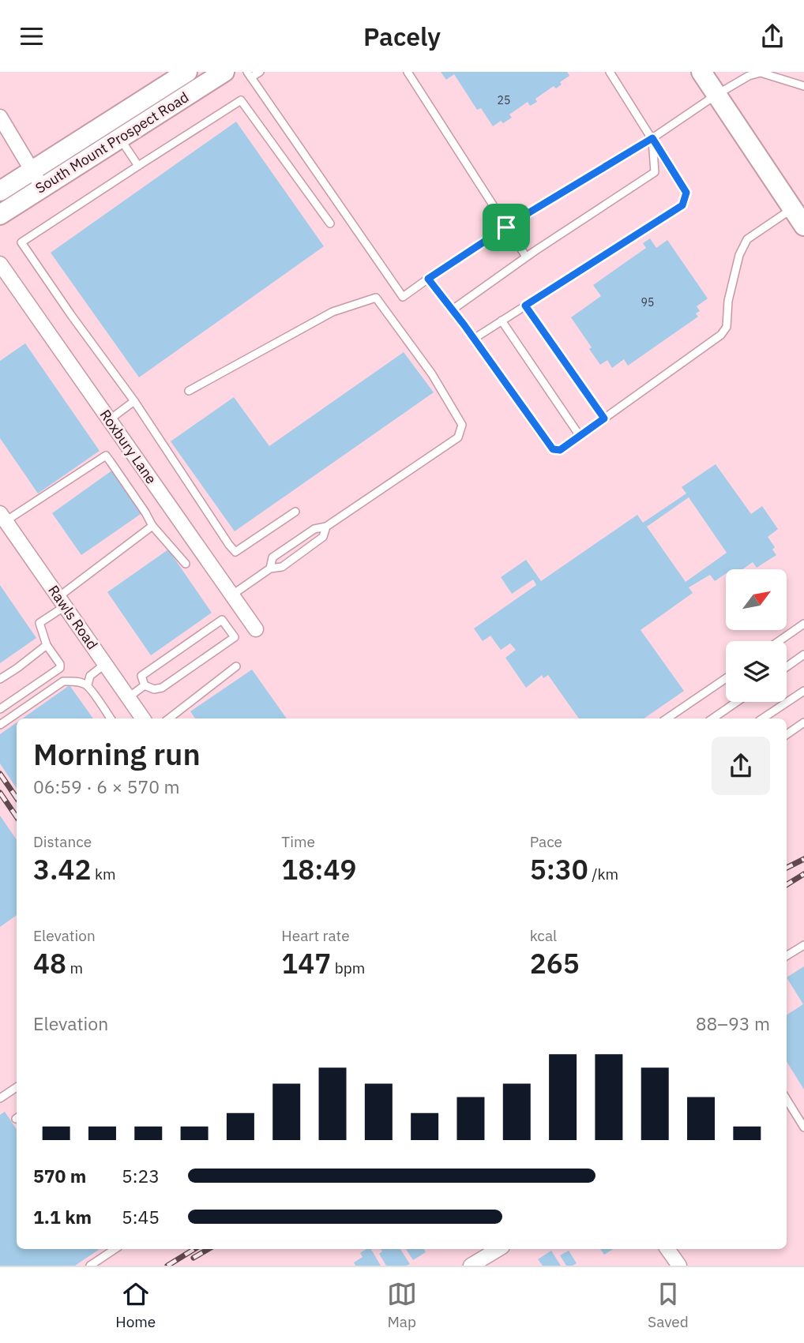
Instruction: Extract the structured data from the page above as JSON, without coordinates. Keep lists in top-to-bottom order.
{
  "streets": {
    "main road": ["South Mount Prospect Road"],
    "street": ["Roxbury Lane", "Rawls Road"]
  },
  "house_numbers": ["25", "95"],
  "north": "top right",
  "page": {
    "header": "Pacely",
    "heading": ["Morning run", "06:59 · 6 × 570 m"],
    "stats": [
      ["Distance", "3.42 km"],
      ["Time", "18:49"],
      ["Pace", "5:30 /km"],
      ["Elevation", "48 m"],
      ["Heart rate", "147 bpm"],
      ["kcal", "265"]
    ],
    "chart": ["Elevation", "88–93 m"],
    "list": [
      {
        "name": "570 m",
        "note": "5:23"
      },
      {
        "name": "1.1 km",
        "note": "5:45"
      }
    ],
    "tabs": ["Home", "Map", "Saved"]
  }
}
